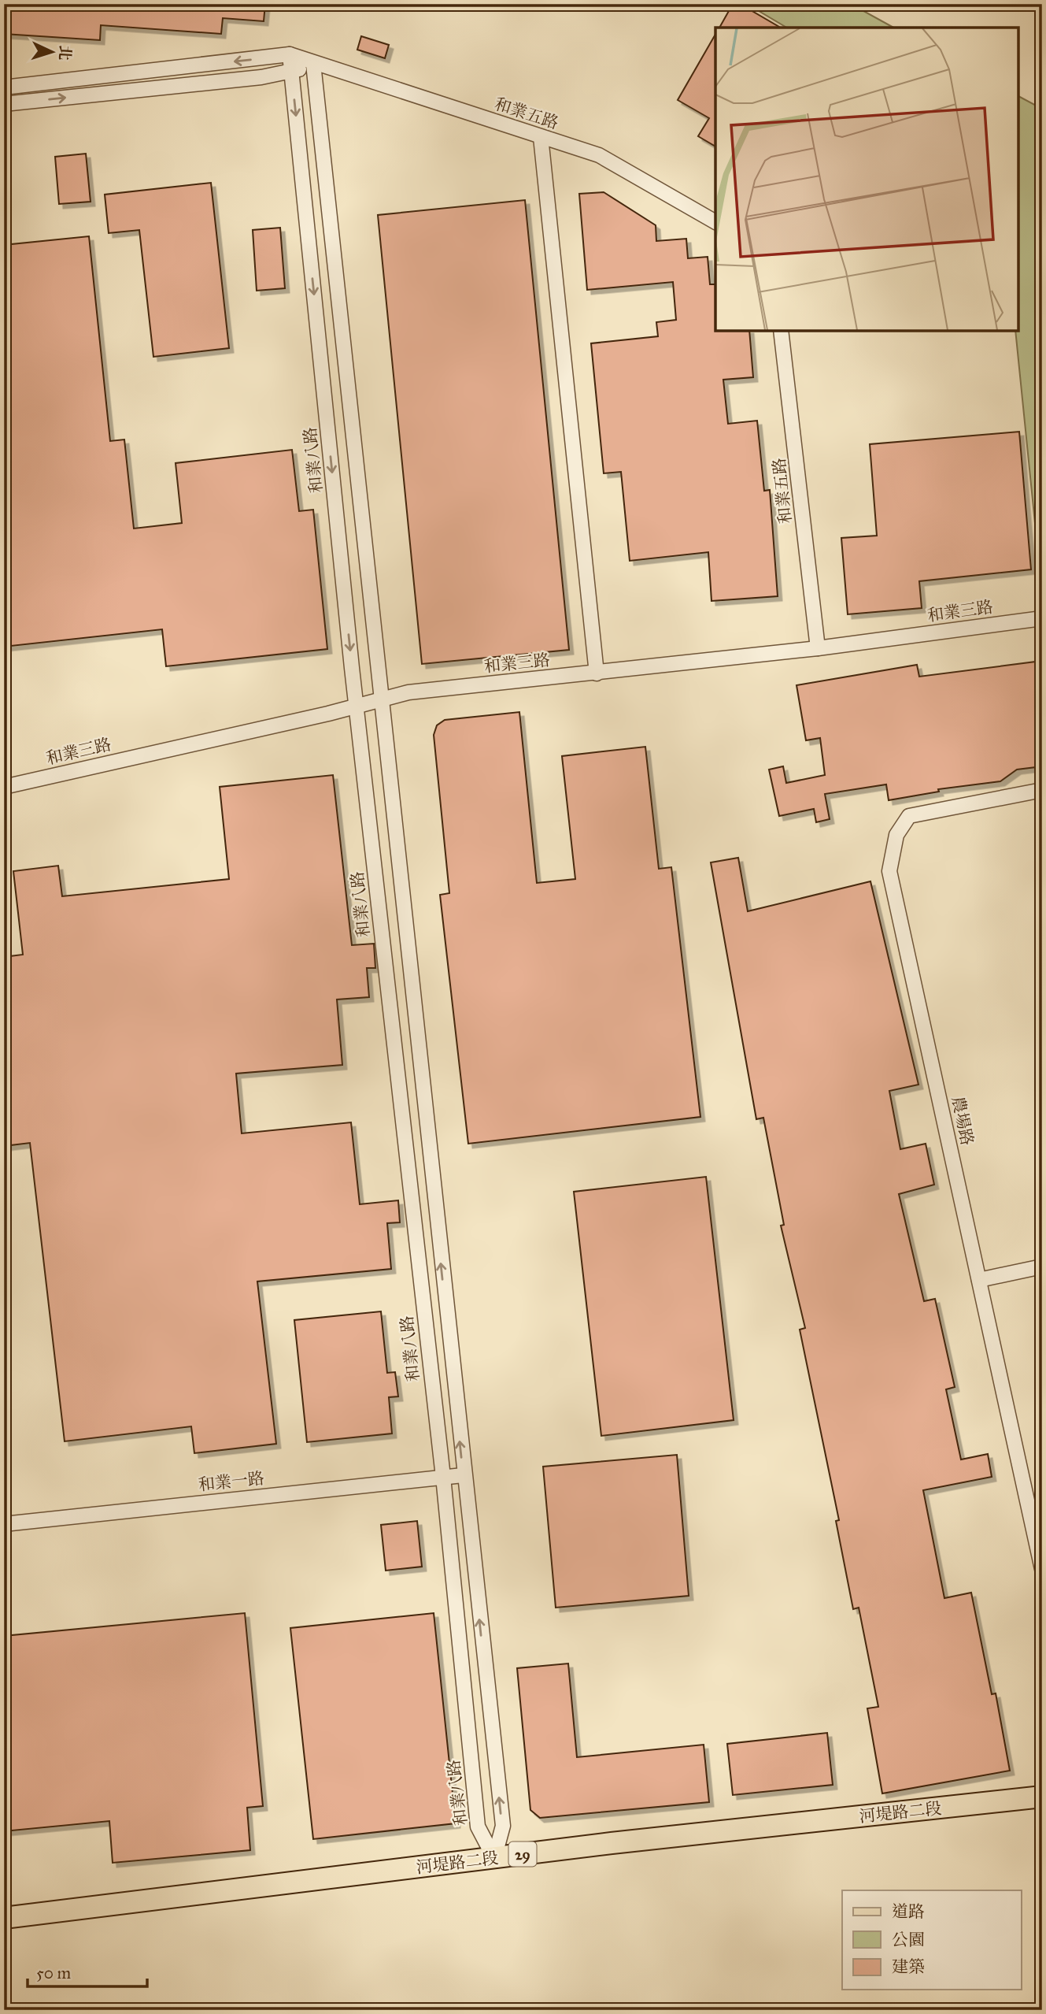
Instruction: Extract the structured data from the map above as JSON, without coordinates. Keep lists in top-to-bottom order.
{
  "streets": {
    "main road": ["河堤路二段", "29"],
    "street": [
      "和業五路",
      "和業八路",
      "和業三路",
      "農場路",
      "和業一路"
    ]
  },
  "crossings": [
    ["和業五路", "和業八路"],
    ["和業五路", "和業三路"],
    ["和業八路", "和業三路"],
    ["和業八路", "和業一路"],
    ["和業八路", "河堤路二段"]
  ],
  "legend": ["道路", "公園", "建築"],
  "scale_bar": "50 m",
  "north": "right"
}
